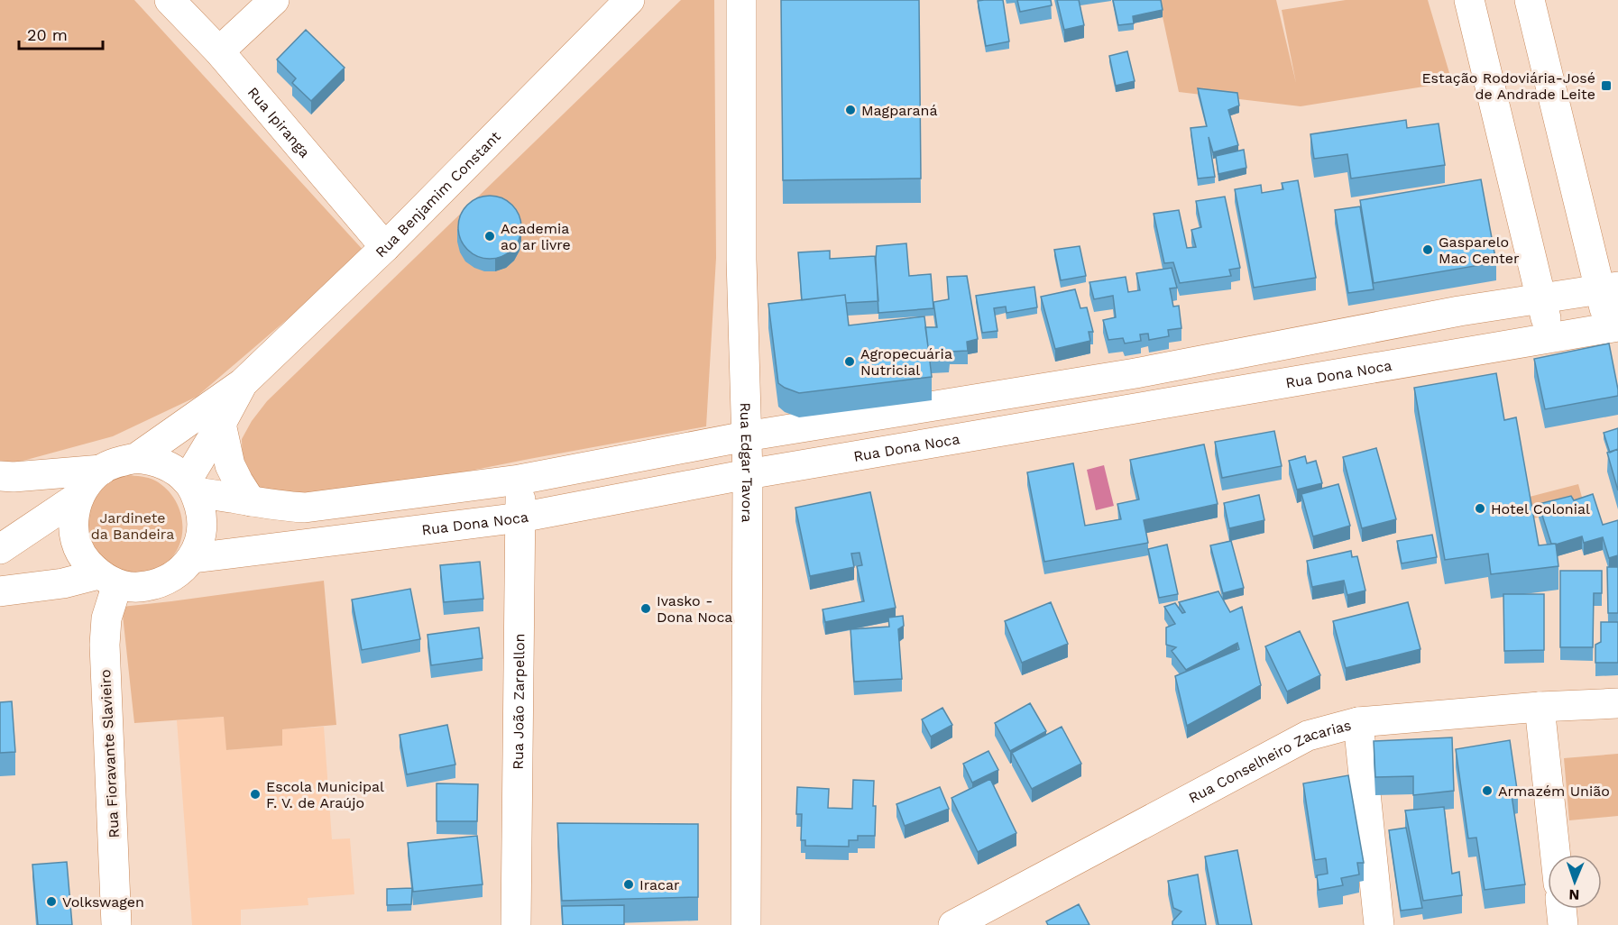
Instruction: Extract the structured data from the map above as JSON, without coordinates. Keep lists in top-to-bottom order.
{
  "streets": {
    "street": [
      "Rua Ipiranga",
      "Rua Benjamim Constant",
      "Rua Dona Noca",
      "Rua Edgar Tavora",
      "Rua João Zarpellon",
      "Rua Fioravante Slavieiro",
      "Rua Conselheiro Zacarias"
    ]
  },
  "crossings": [
    ["Rua Ipiranga", "Rua Benjamim Constant"],
    ["Rua Benjamim Constant", "Rua Dona Noca"],
    ["Rua Benjamim Constant", "Rua Fioravante Slavieiro"],
    ["Rua Dona Noca", "Rua Edgar Tavora"],
    ["Rua Dona Noca", "Rua João Zarpellon"],
    ["Rua Dona Noca", "Rua Fioravante Slavieiro"]
  ],
  "parks": ["Jardinete da Bandeira"],
  "places": {
    "transit": ["Estação Rodoviária-José de Andrade Leite"],
    "other": [
      "Magparaná",
      "Academia ao ar livre",
      "Gasparelo Mac Center",
      "Agropecuária Nutricial",
      "Hotel Colonial",
      "Ivasko - Dona Noca",
      "Armazém União",
      "Escola Municipal F. V. de Araújo",
      "Iracar",
      "Volkswagen"
    ]
  },
  "scale_bar": "20 m",
  "north": "bottom"
}
